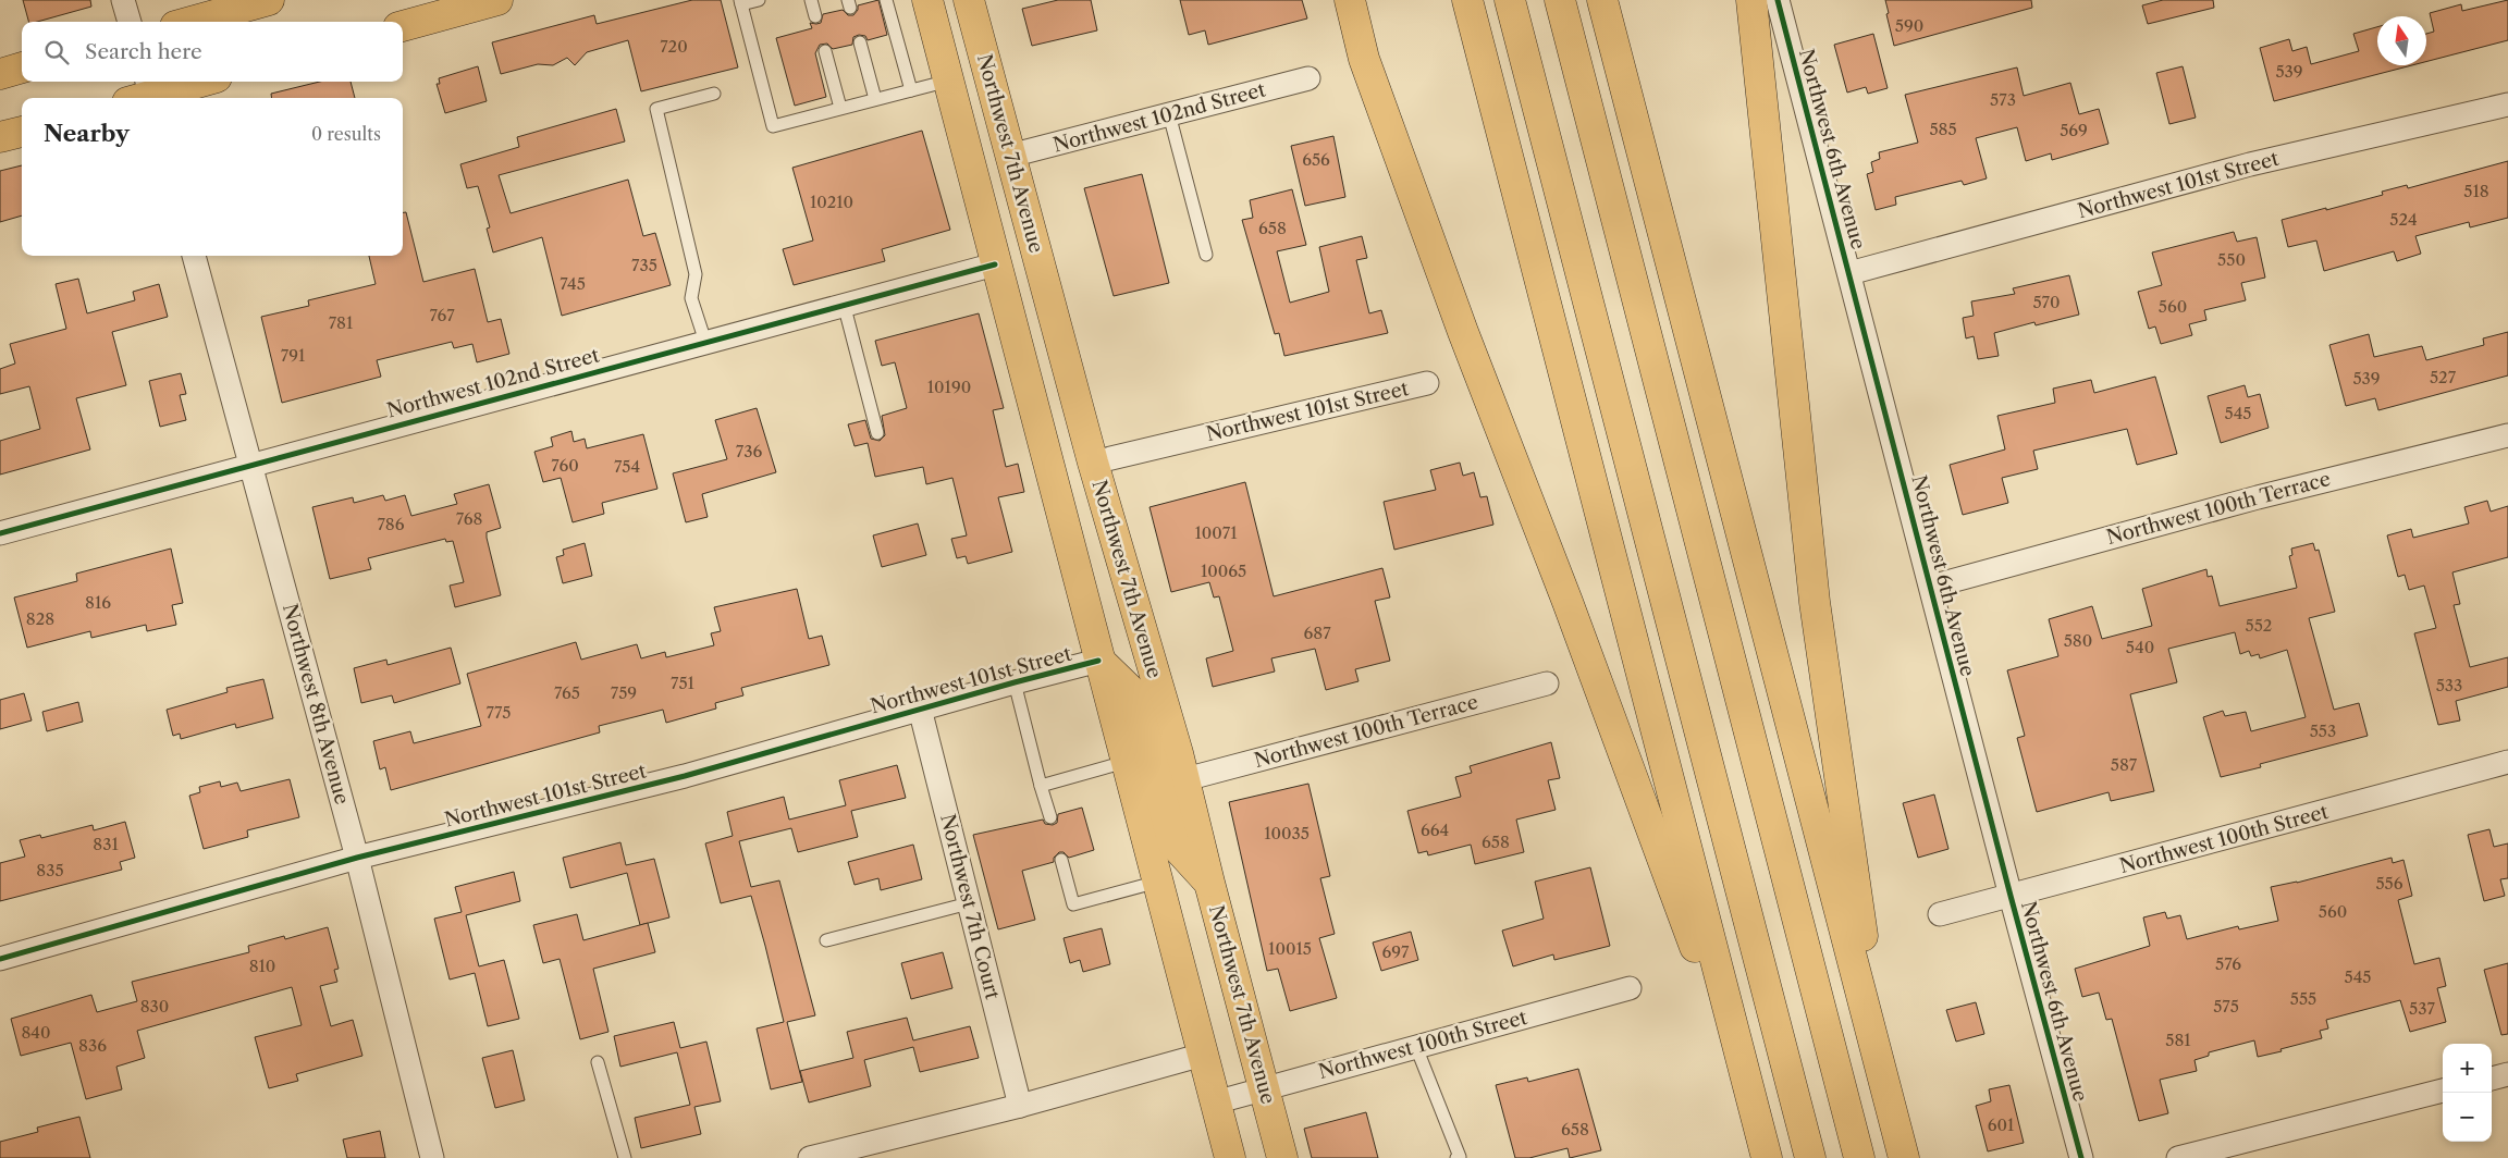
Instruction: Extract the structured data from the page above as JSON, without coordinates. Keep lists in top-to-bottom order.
{
  "streets": {
    "main road": ["Northwest 7th Avenue"],
    "street": [
      "Northwest 102nd Street",
      "Northwest 6th Avenue",
      "Northwest 101st Street",
      "Northwest 100th Terrace",
      "Northwest 8th Avenue",
      "Northwest 100th Street",
      "Northwest 7th Court"
    ]
  },
  "crossings": [
    ["Northwest 102nd Street", "Northwest 7th Avenue"],
    ["Northwest 102nd Street", "Northwest 8th Avenue"],
    ["Northwest 6th Avenue", "Northwest 101st Street"],
    ["Northwest 6th Avenue", "Northwest 100th Terrace"],
    ["Northwest 6th Avenue", "Northwest 100th Street"],
    ["Northwest 7th Avenue", "Northwest 101st Street"],
    ["Northwest 7th Avenue", "Northwest 100th Terrace"],
    ["Northwest 7th Avenue", "Northwest 100th Street"],
    ["Northwest 101st Street", "Northwest 8th Avenue"],
    ["Northwest 101st Street", "Northwest 7th Court"]
  ],
  "house_numbers": [
    "590",
    "720",
    "539",
    "573",
    "585",
    "569",
    "656",
    "518",
    "10210",
    "524",
    "658",
    "550",
    "735",
    "745",
    "570",
    "560",
    "767",
    "781",
    "791",
    "527",
    "539",
    "10190",
    "545",
    "736",
    "760",
    "754",
    "768",
    "786",
    "10071",
    "10065",
    "816",
    "828",
    "552",
    "687",
    "580",
    "540",
    "751",
    "533",
    "765",
    "759",
    "775",
    "553",
    "587",
    "664",
    "10035",
    "658",
    "831",
    "835",
    "556",
    "560",
    "10015",
    "697",
    "576",
    "810",
    "545",
    "555",
    "830",
    "575",
    "537",
    "840",
    "581",
    "836",
    "601",
    "658"
  ],
  "north": "top",
  "page": {
    "search": "Search here",
    "heading": ["Nearby", "0 results"],
    "map_buttons": ["+", "−"]
  }
}
